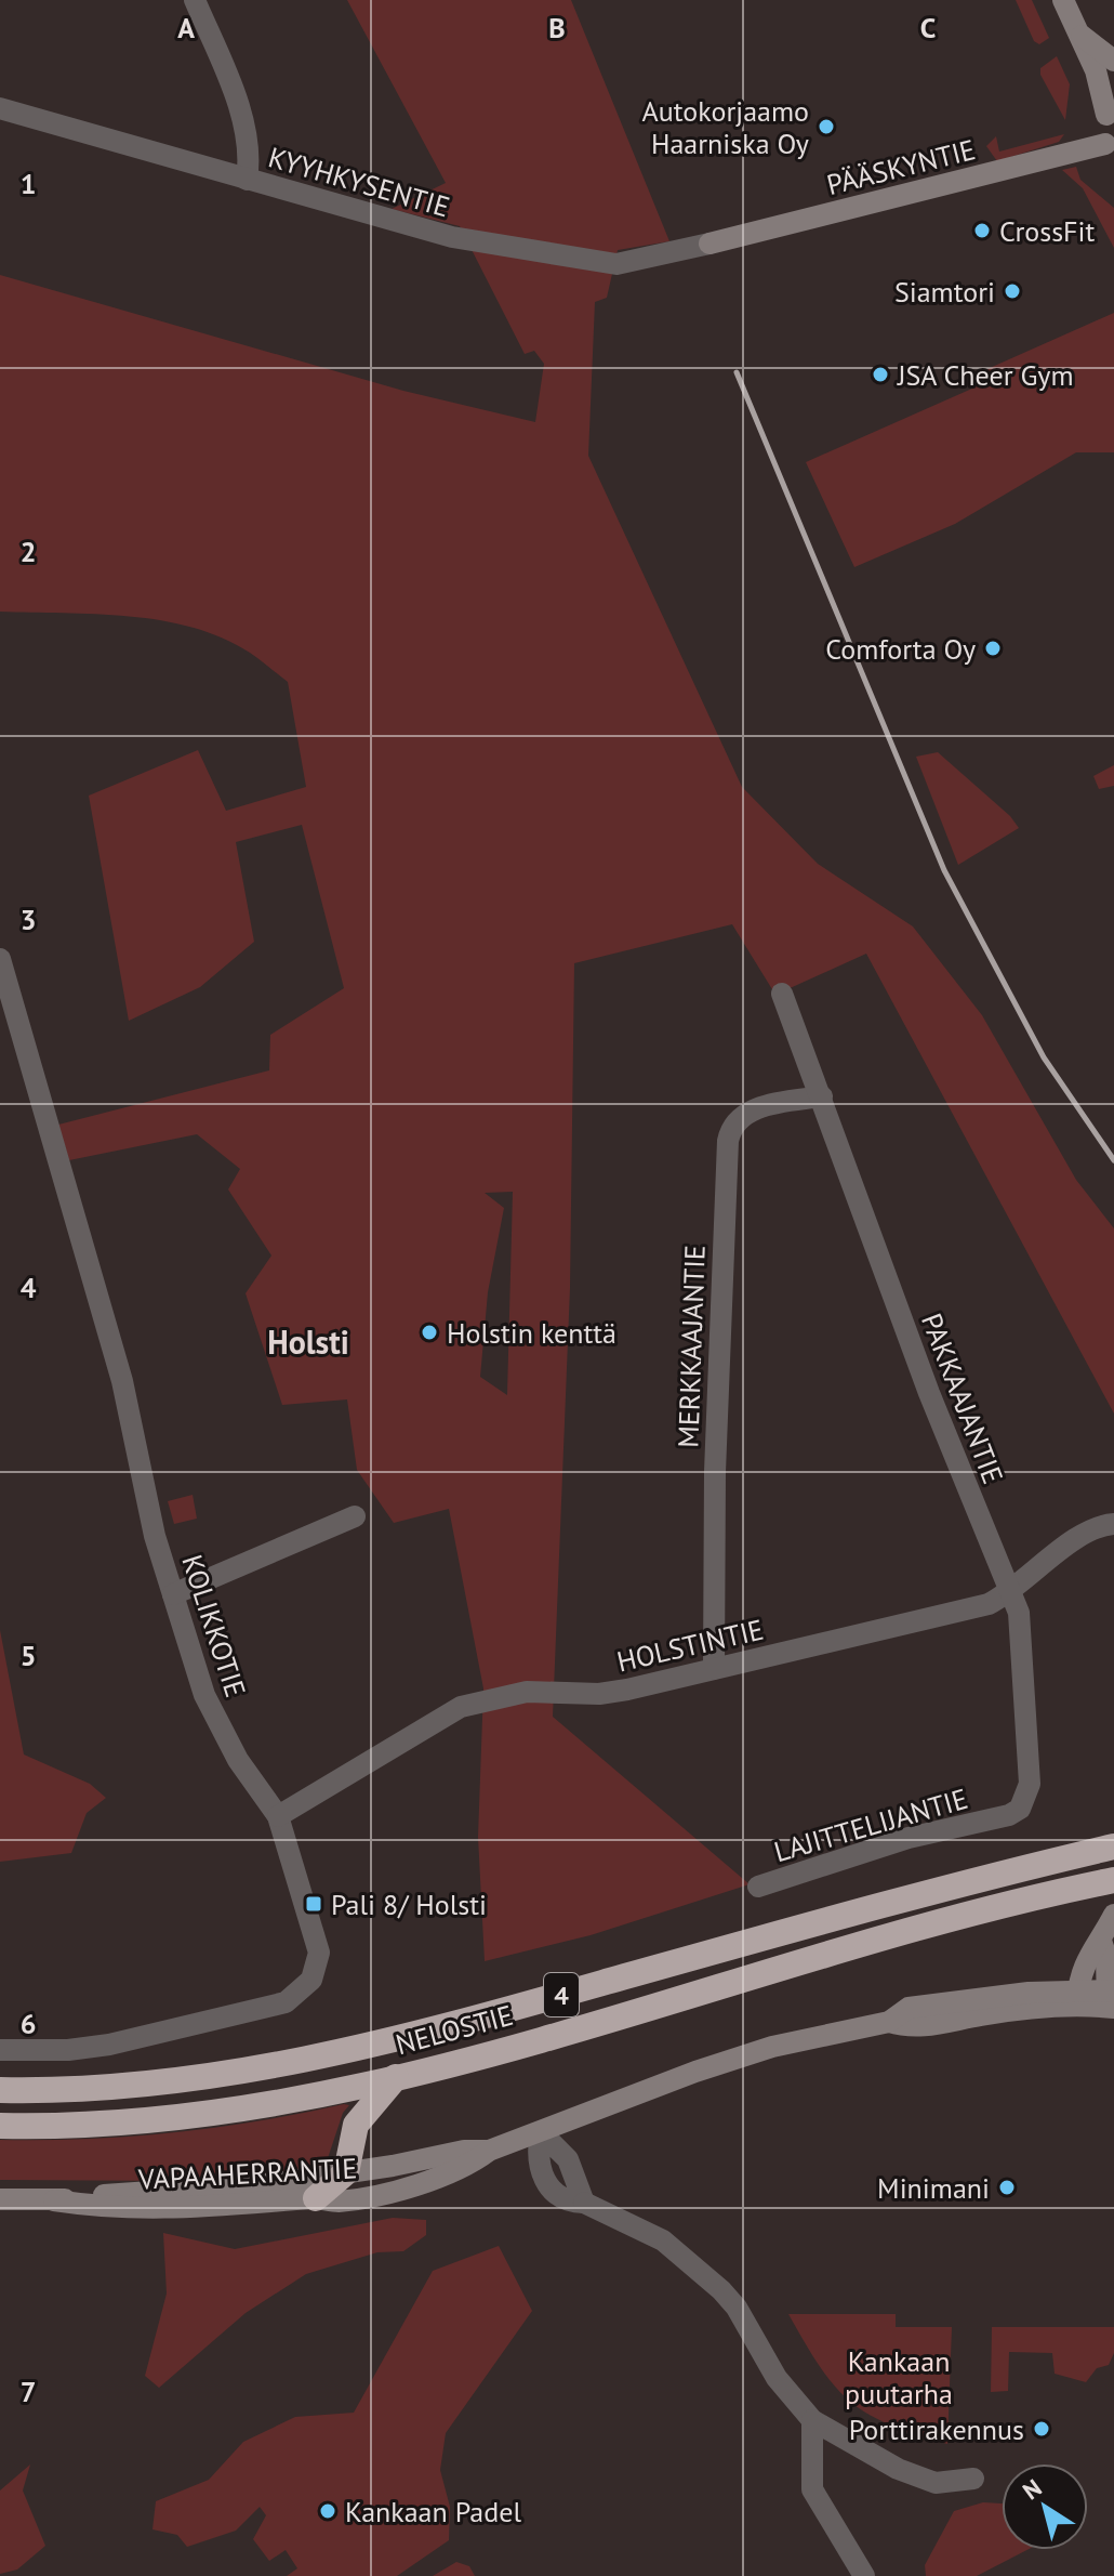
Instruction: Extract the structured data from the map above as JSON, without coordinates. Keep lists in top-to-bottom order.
{
  "streets": {
    "highway": ["4", "NELOSTIE"],
    "street": [
      "PÄÄSKYNTIE",
      "KYYHKYSENTIE",
      "MERKKAAJANTIE",
      "PAKKAAJANTIE",
      "KOLIKKOTIE",
      "HOLSTINTIE",
      "LAJITTELIJANTIE",
      "VAPAAHERRANTIE"
    ]
  },
  "crossings": [
    ["PÄÄSKYNTIE", "KYYHKYSENTIE"],
    ["MERKKAAJANTIE", "PAKKAAJANTIE"],
    ["MERKKAAJANTIE", "HOLSTINTIE"],
    ["PAKKAAJANTIE", "HOLSTINTIE"],
    ["PAKKAAJANTIE", "LAJITTELIJANTIE"],
    ["KOLIKKOTIE", "HOLSTINTIE"]
  ],
  "districts": ["Holsti"],
  "parks": ["Kankaan puutarha"],
  "places": {
    "other": [
      "Autokorjaamo Haarniska Oy",
      "CrossFit",
      "Siamtori",
      "JSA Cheer Gym",
      "Comforta Oy",
      "Holstin kenttä",
      "Minimani",
      "Porttirakennus",
      "Kankaan Padel"
    ],
    "transit": ["Pali 8/ Holsti"]
  },
  "north": "top left",
  "grid": {
    "columns": ["A", "B", "C"],
    "rows": [
      "1",
      "2",
      "3",
      "4",
      "5",
      "6",
      "7"
    ]
  }
}
